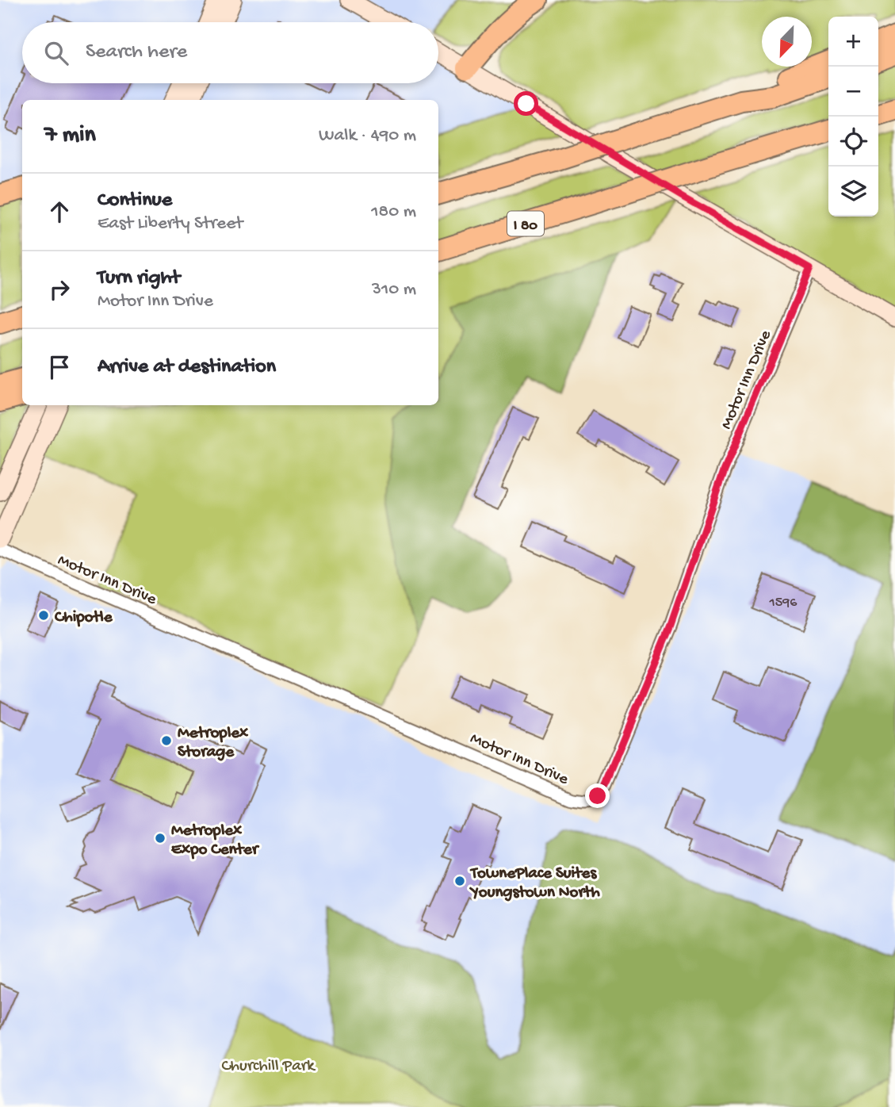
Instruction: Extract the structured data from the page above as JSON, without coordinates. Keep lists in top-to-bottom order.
{
  "streets": {
    "highway": ["I 80"],
    "street": ["Motor Inn Drive"]
  },
  "parks": ["Churchill Park"],
  "places": [
    "Chipotle",
    "Metroplex Storage",
    "Metroplex Expo Center",
    "TownePlace Suites Youngstown North"
  ],
  "house_numbers": ["1596"],
  "north": "bottom left",
  "page": {
    "map_buttons": ["+", "−"],
    "search": "Search here",
    "heading": ["7 min", "Walk · 490 m"],
    "list": [
      ["Continue", "East Liberty Street", "180 m"],
      ["Turn right", "Motor Inn Drive", "310 m"],
      "Arrive at destination"
    ]
  }
}
